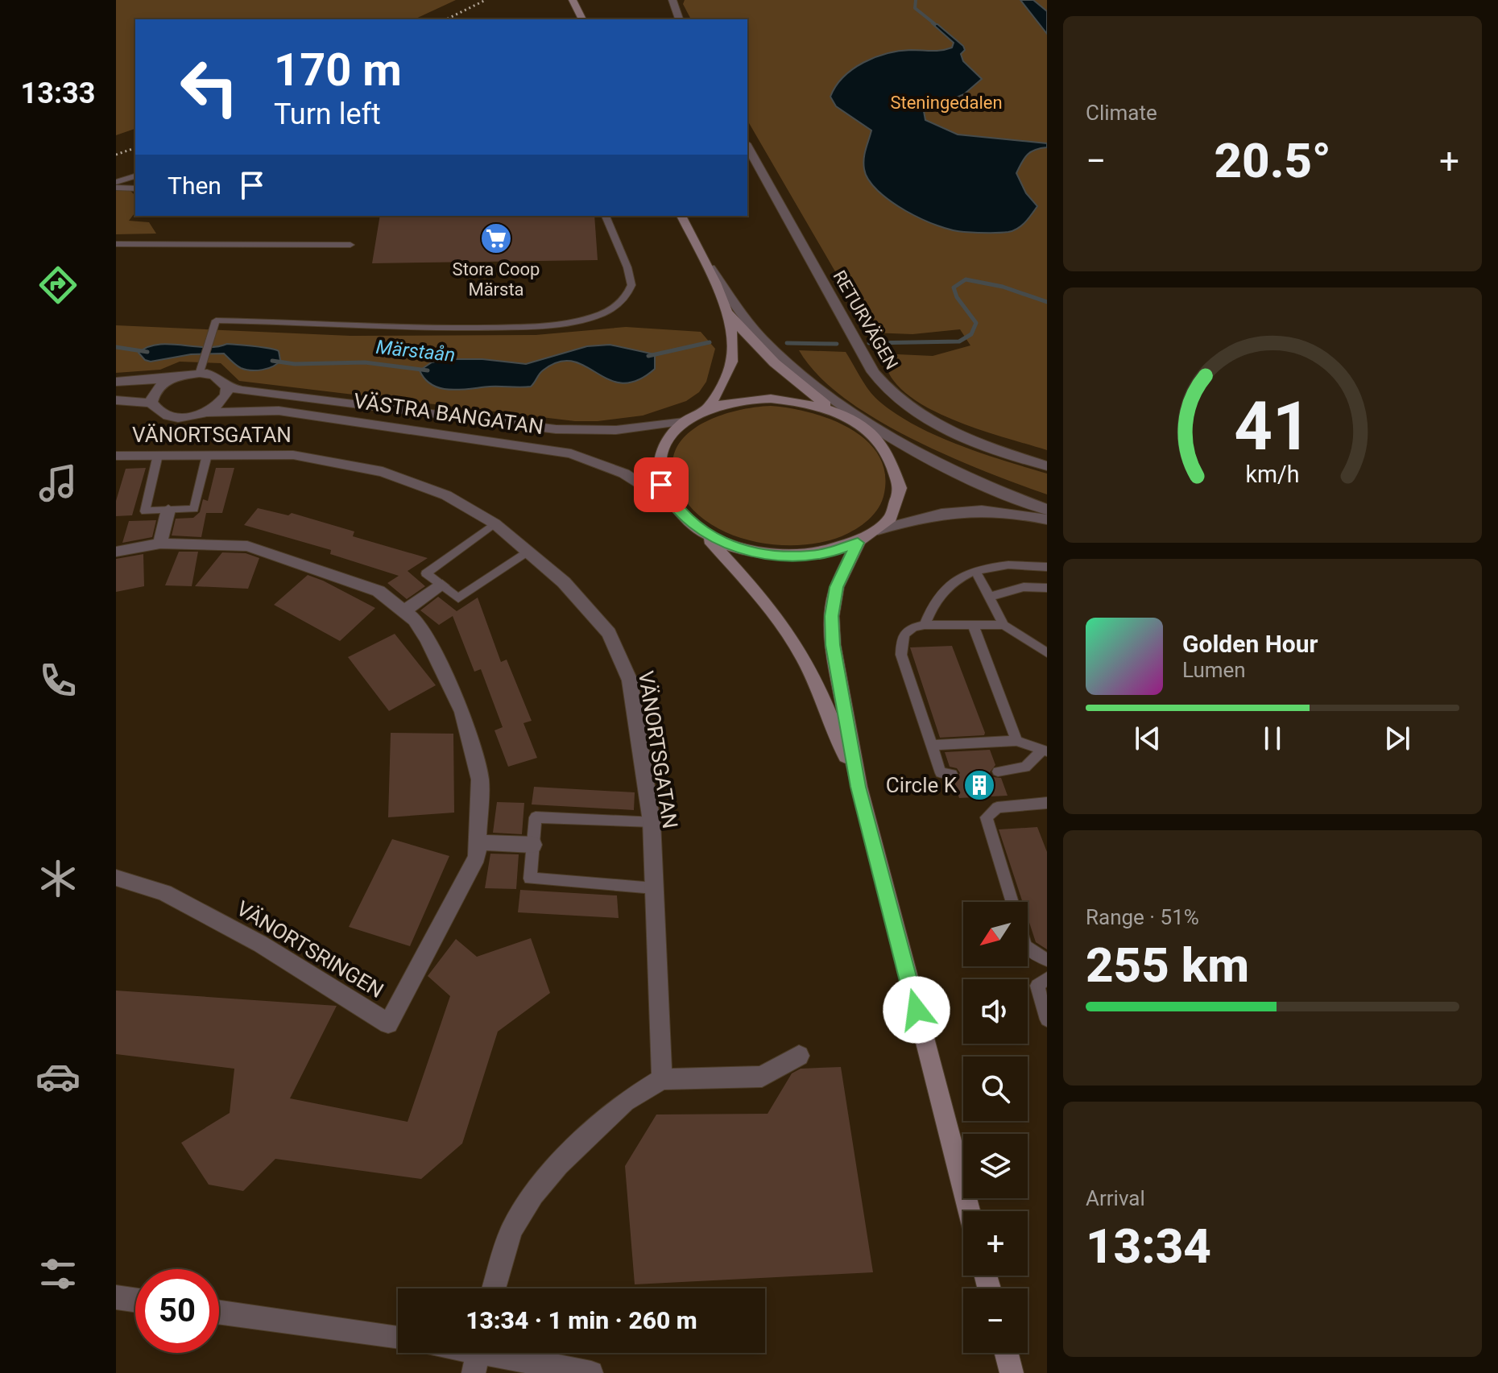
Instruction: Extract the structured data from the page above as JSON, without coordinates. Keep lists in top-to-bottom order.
{
  "streets": {
    "street": [
      "RETURVÄGEN",
      "VÄSTRA BANGATAN",
      "VÄNORTSGATAN",
      "VÄNORTSRINGEN"
    ]
  },
  "water": ["Märstaån"],
  "parks": ["Steningedalen"],
  "places": {
    "supermarket": ["Stora Coop Märsta"],
    "building": ["Circle K"]
  },
  "north": "bottom left",
  "page": {
    "tabs": "13:33",
    "tile": [
      "Climate",
      ["Range · 51%", "255 km"],
      ["Arrival", "13:34"]
    ],
    "turn": ["170 m", "Turn left"],
    "heat": ["−", "20.5°", "+"],
    "then": "Then",
    "song": ["Golden Hour", "Lumen"],
    "map_buttons": ["+", "−"],
    "limit": "50",
    "trip": "13:34 · 1 min · 260 m",
    "gauge": ["41", "km/h"]
  }
}
